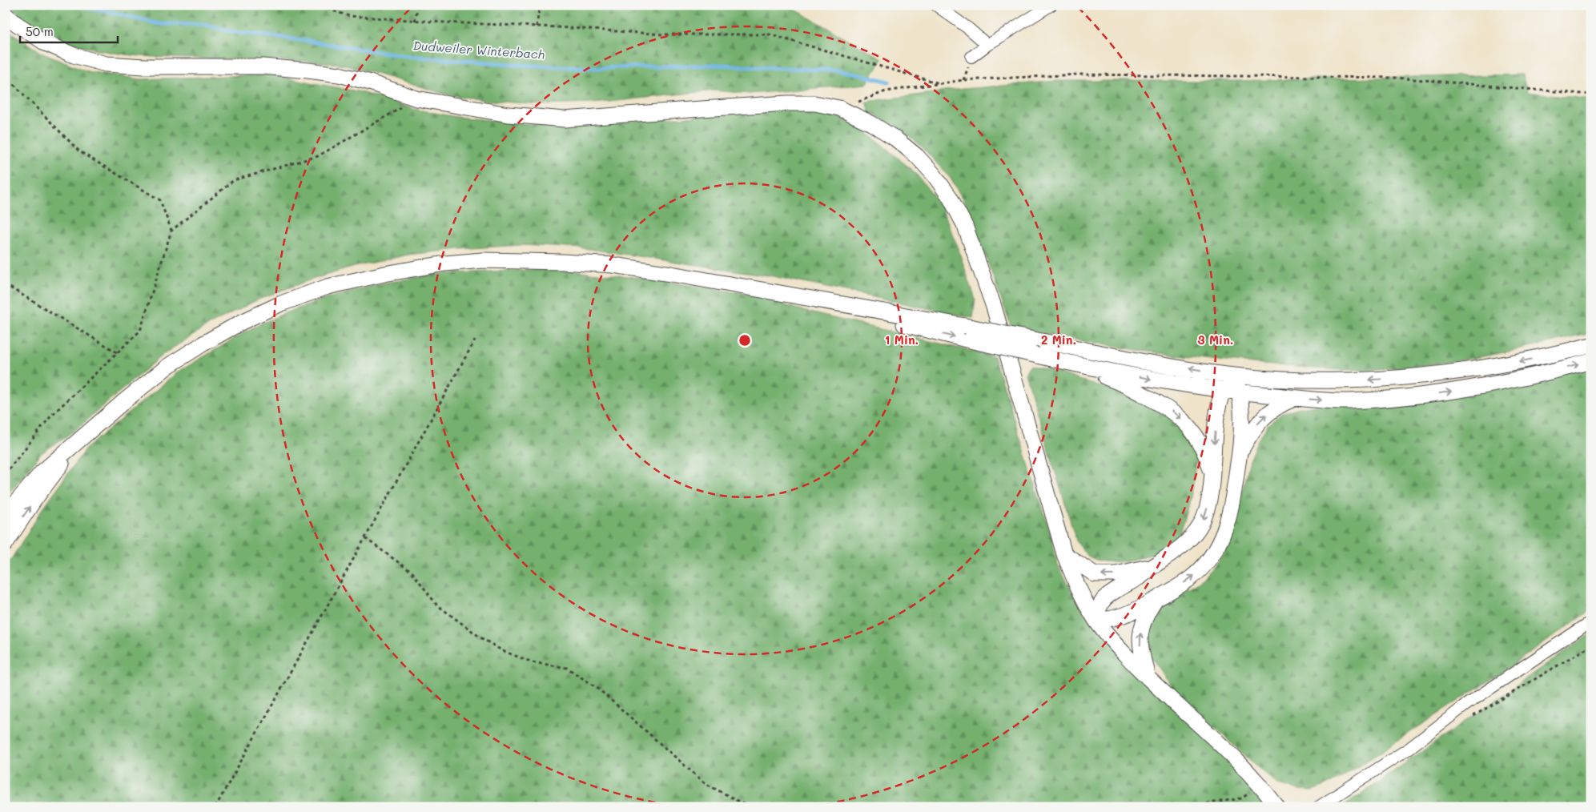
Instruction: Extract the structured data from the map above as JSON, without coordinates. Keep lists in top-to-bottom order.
{
  "water": ["Dudweiler Winterbach"],
  "scale_bar": "50 m",
  "rings": ["1 Min.", "2 Min.", "3 Min."]
}
